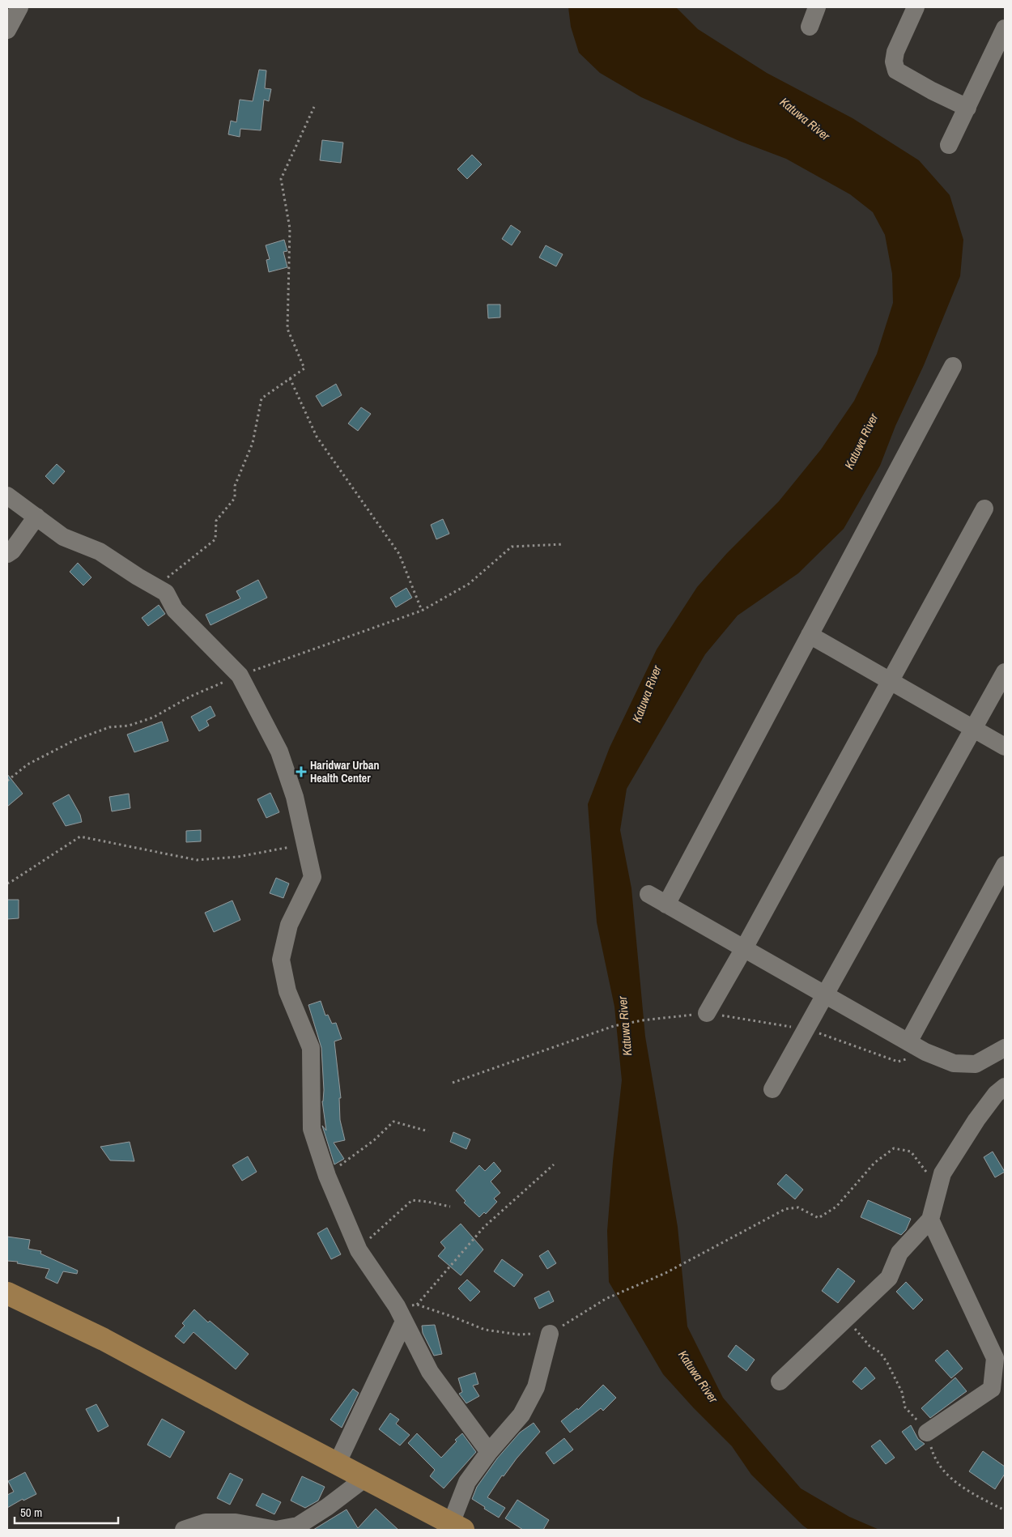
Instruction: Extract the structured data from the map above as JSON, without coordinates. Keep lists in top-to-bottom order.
{
  "water": ["Katuwa River"],
  "places": {
    "health": ["Haridwar Urban Health Center"]
  },
  "scale_bar": "50 m"
}
